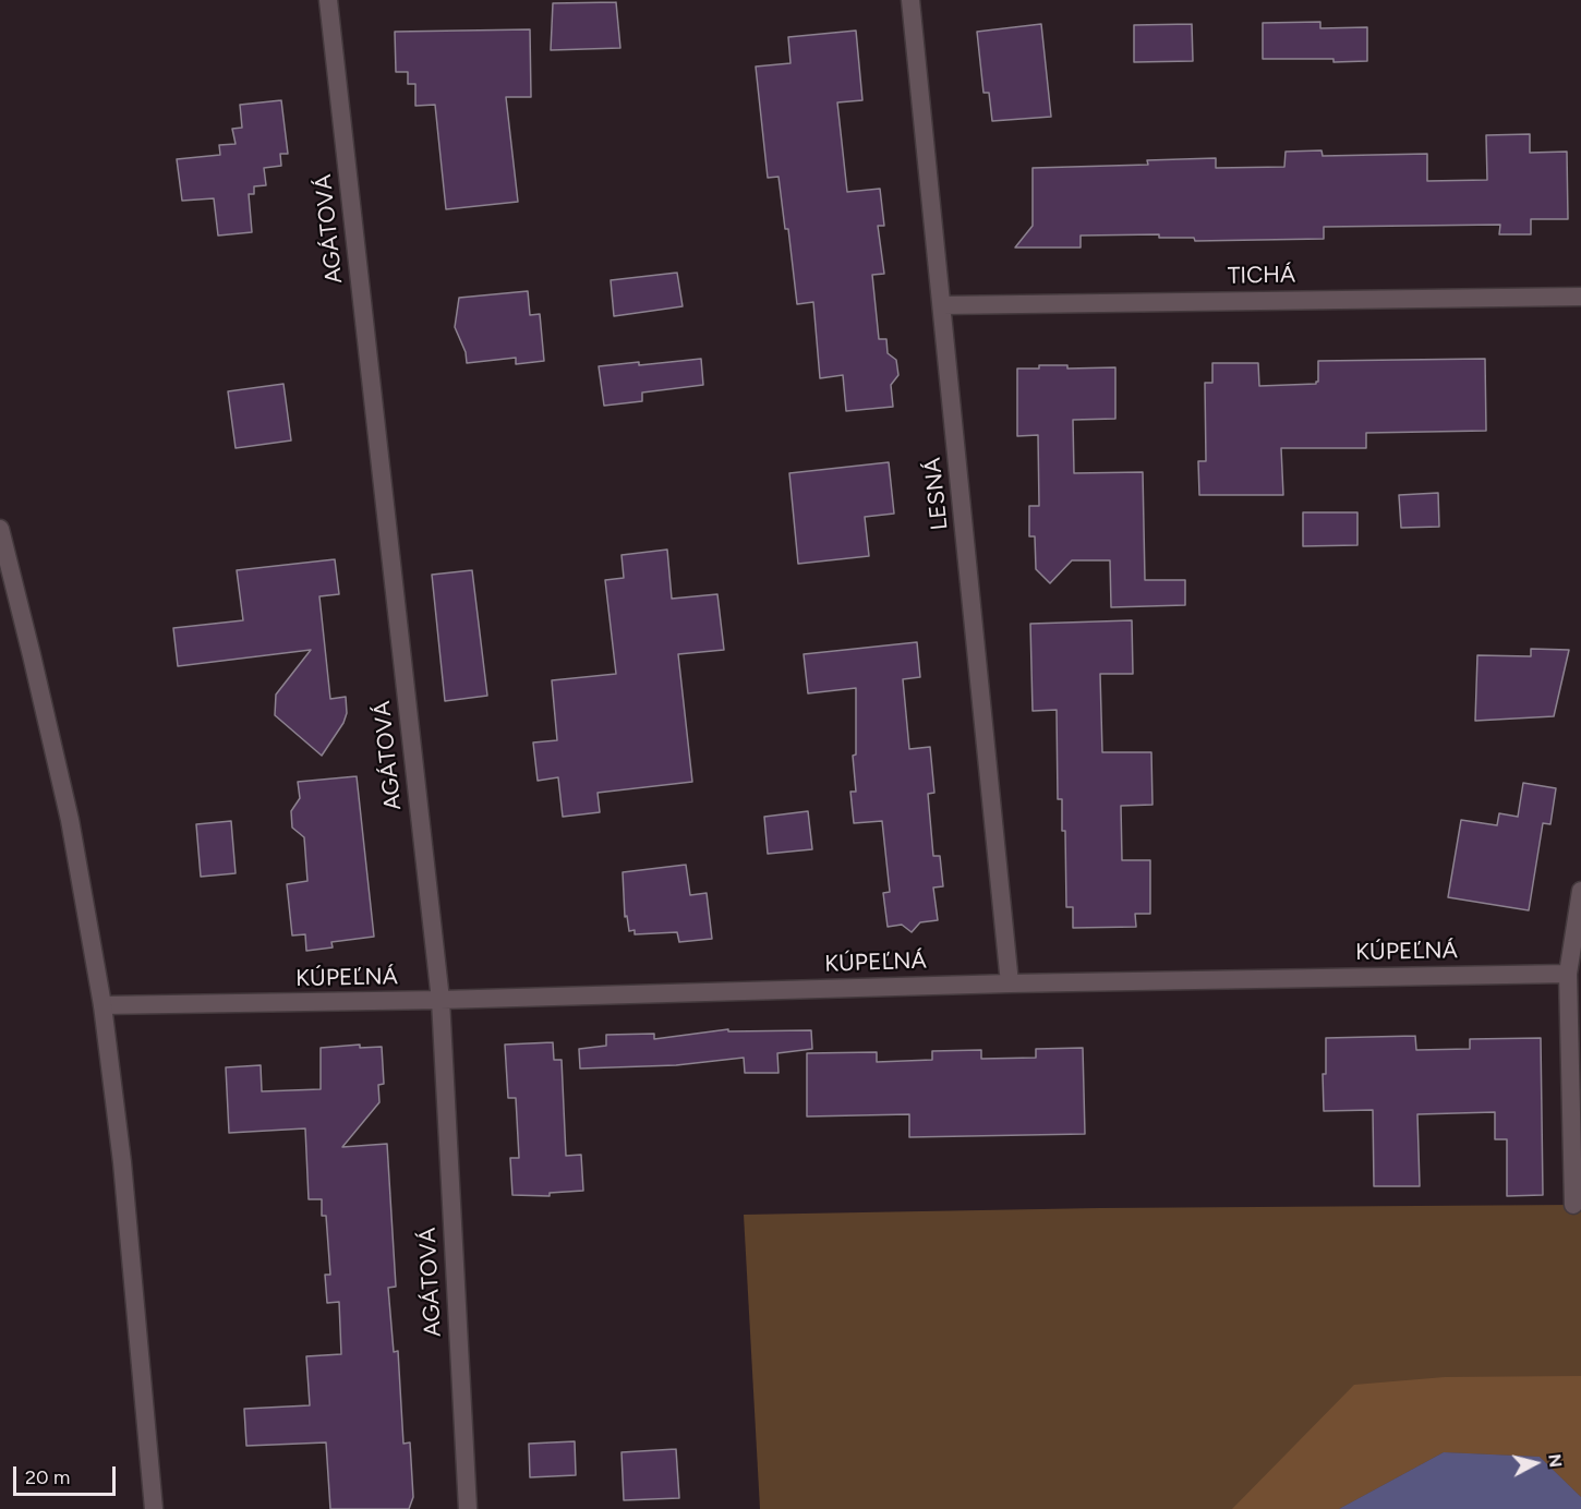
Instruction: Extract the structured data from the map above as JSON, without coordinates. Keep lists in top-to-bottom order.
{
  "streets": {
    "street": [
      "AGÁTOVÁ",
      "TICHÁ",
      "LESNÁ",
      "KÚPEĽNÁ"
    ]
  },
  "crossings": [
    ["AGÁTOVÁ", "KÚPEĽNÁ"],
    ["TICHÁ", "LESNÁ"],
    ["LESNÁ", "KÚPEĽNÁ"]
  ],
  "scale_bar": "20 m",
  "north": "right"
}
